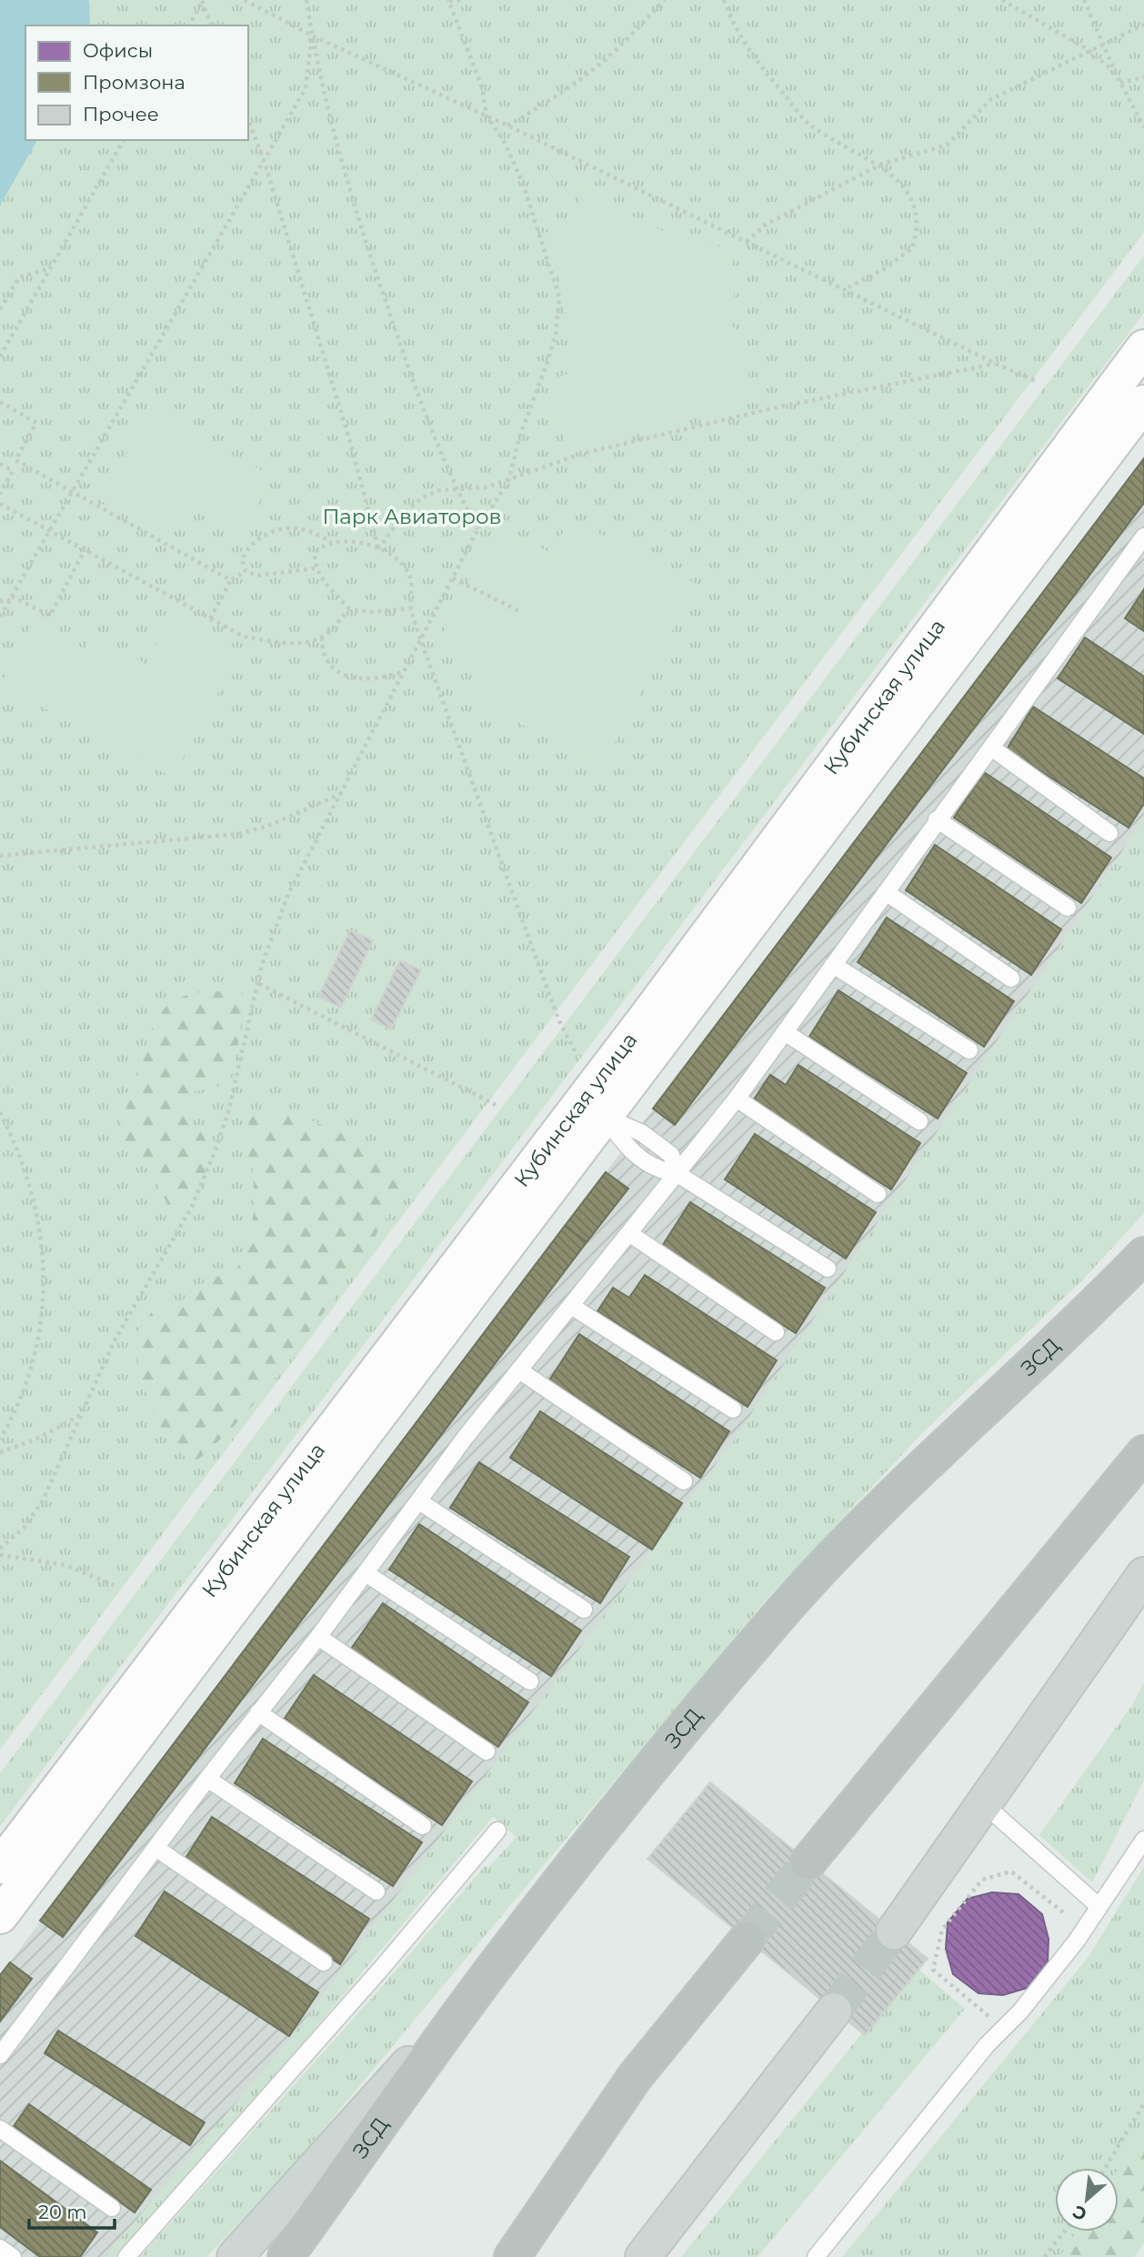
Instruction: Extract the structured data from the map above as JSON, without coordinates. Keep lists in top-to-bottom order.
{
  "streets": {
    "highway": ["ЗСД"],
    "main road": ["Кубинская улица"]
  },
  "parks": ["Парк Авиаторов"],
  "legend": ["Офисы", "Промзона", "Прочее"],
  "scale_bar": "20 m",
  "north": "bottom left"
}
